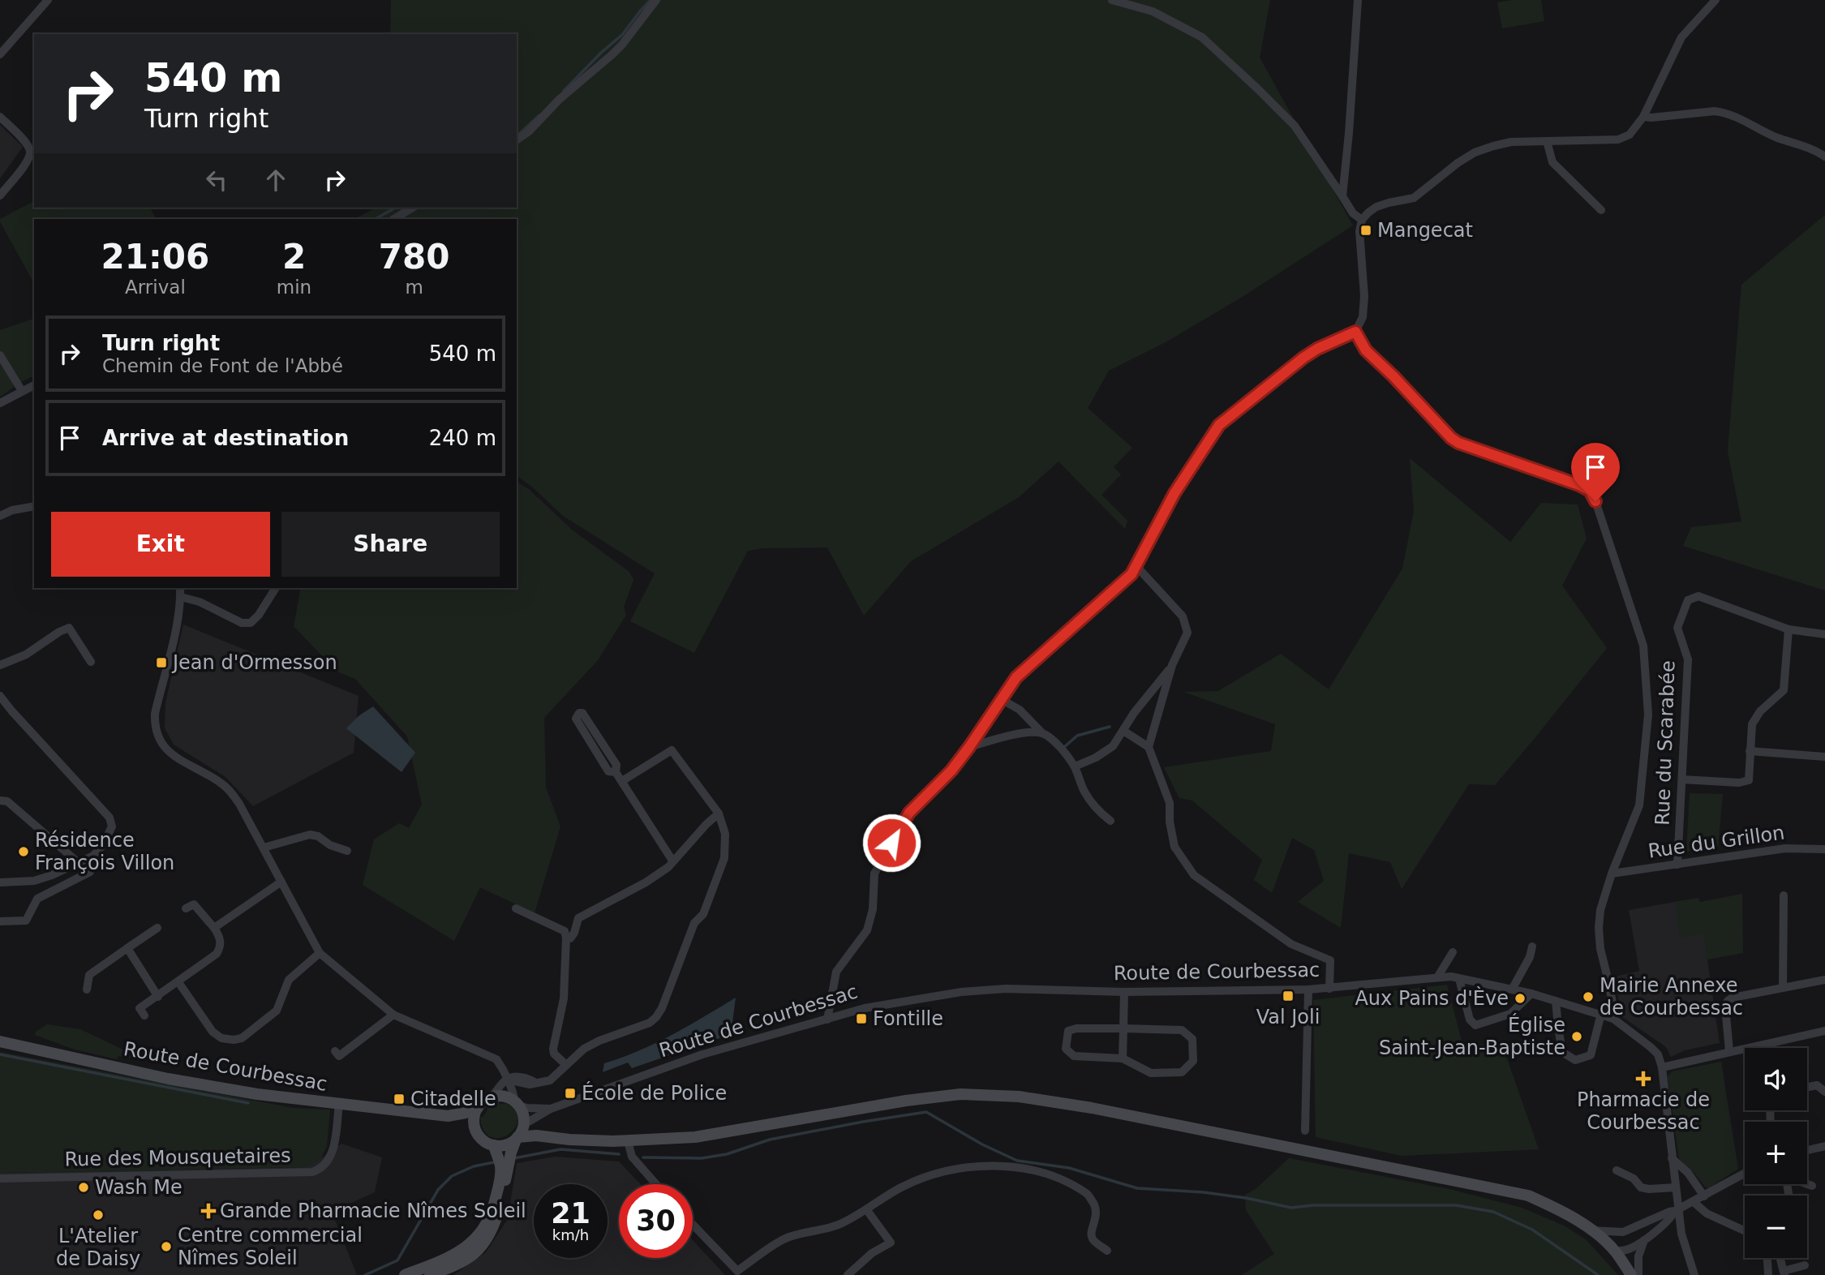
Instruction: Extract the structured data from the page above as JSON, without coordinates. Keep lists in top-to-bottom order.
{
  "streets": {
    "street": [
      "Rue du Scarabée",
      "Rue du Grillon",
      "Route de Courbessac",
      "Rue des Mousquetaires"
    ]
  },
  "crossings": [
    ["Rue du Scarabée", "Rue du Grillon"],
    ["Route de Courbessac", "Rue des Mousquetaires"]
  ],
  "places": {
    "transit": [
      "Mangecat",
      "Jean d'Ormesson",
      "Val Joli",
      "Fontille",
      "École de Police",
      "Citadelle"
    ],
    "other": [
      "Résidence François Villon",
      "Mairie Annexe de Courbessac",
      "Aux Pains d'Ève",
      "Église Saint-Jean-Baptiste",
      "Wash Me",
      "L'Atelier de Daisy",
      "Centre commercial Nîmes Soleil"
    ],
    "health": ["Pharmacie de Courbessac", "Grande Pharmacie Nîmes Soleil"]
  },
  "page": {
    "turn": ["540 m", "Turn right"],
    "eta": [
      "21:06",
      "Arrival",
      "2",
      "min",
      "780",
      "m"
    ],
    "list": [
      {
        "name": "Turn right",
        "note": "Chemin de Font de l'Abbé",
        "value": "540 m"
      },
      {
        "name": "Arrive at destination",
        "value": "240 m"
      }
    ],
    "buttons": ["Exit", "Share"],
    "map_buttons": ["+", "−"],
    "speed": "21 km/h",
    "limit": "30"
  }
}
